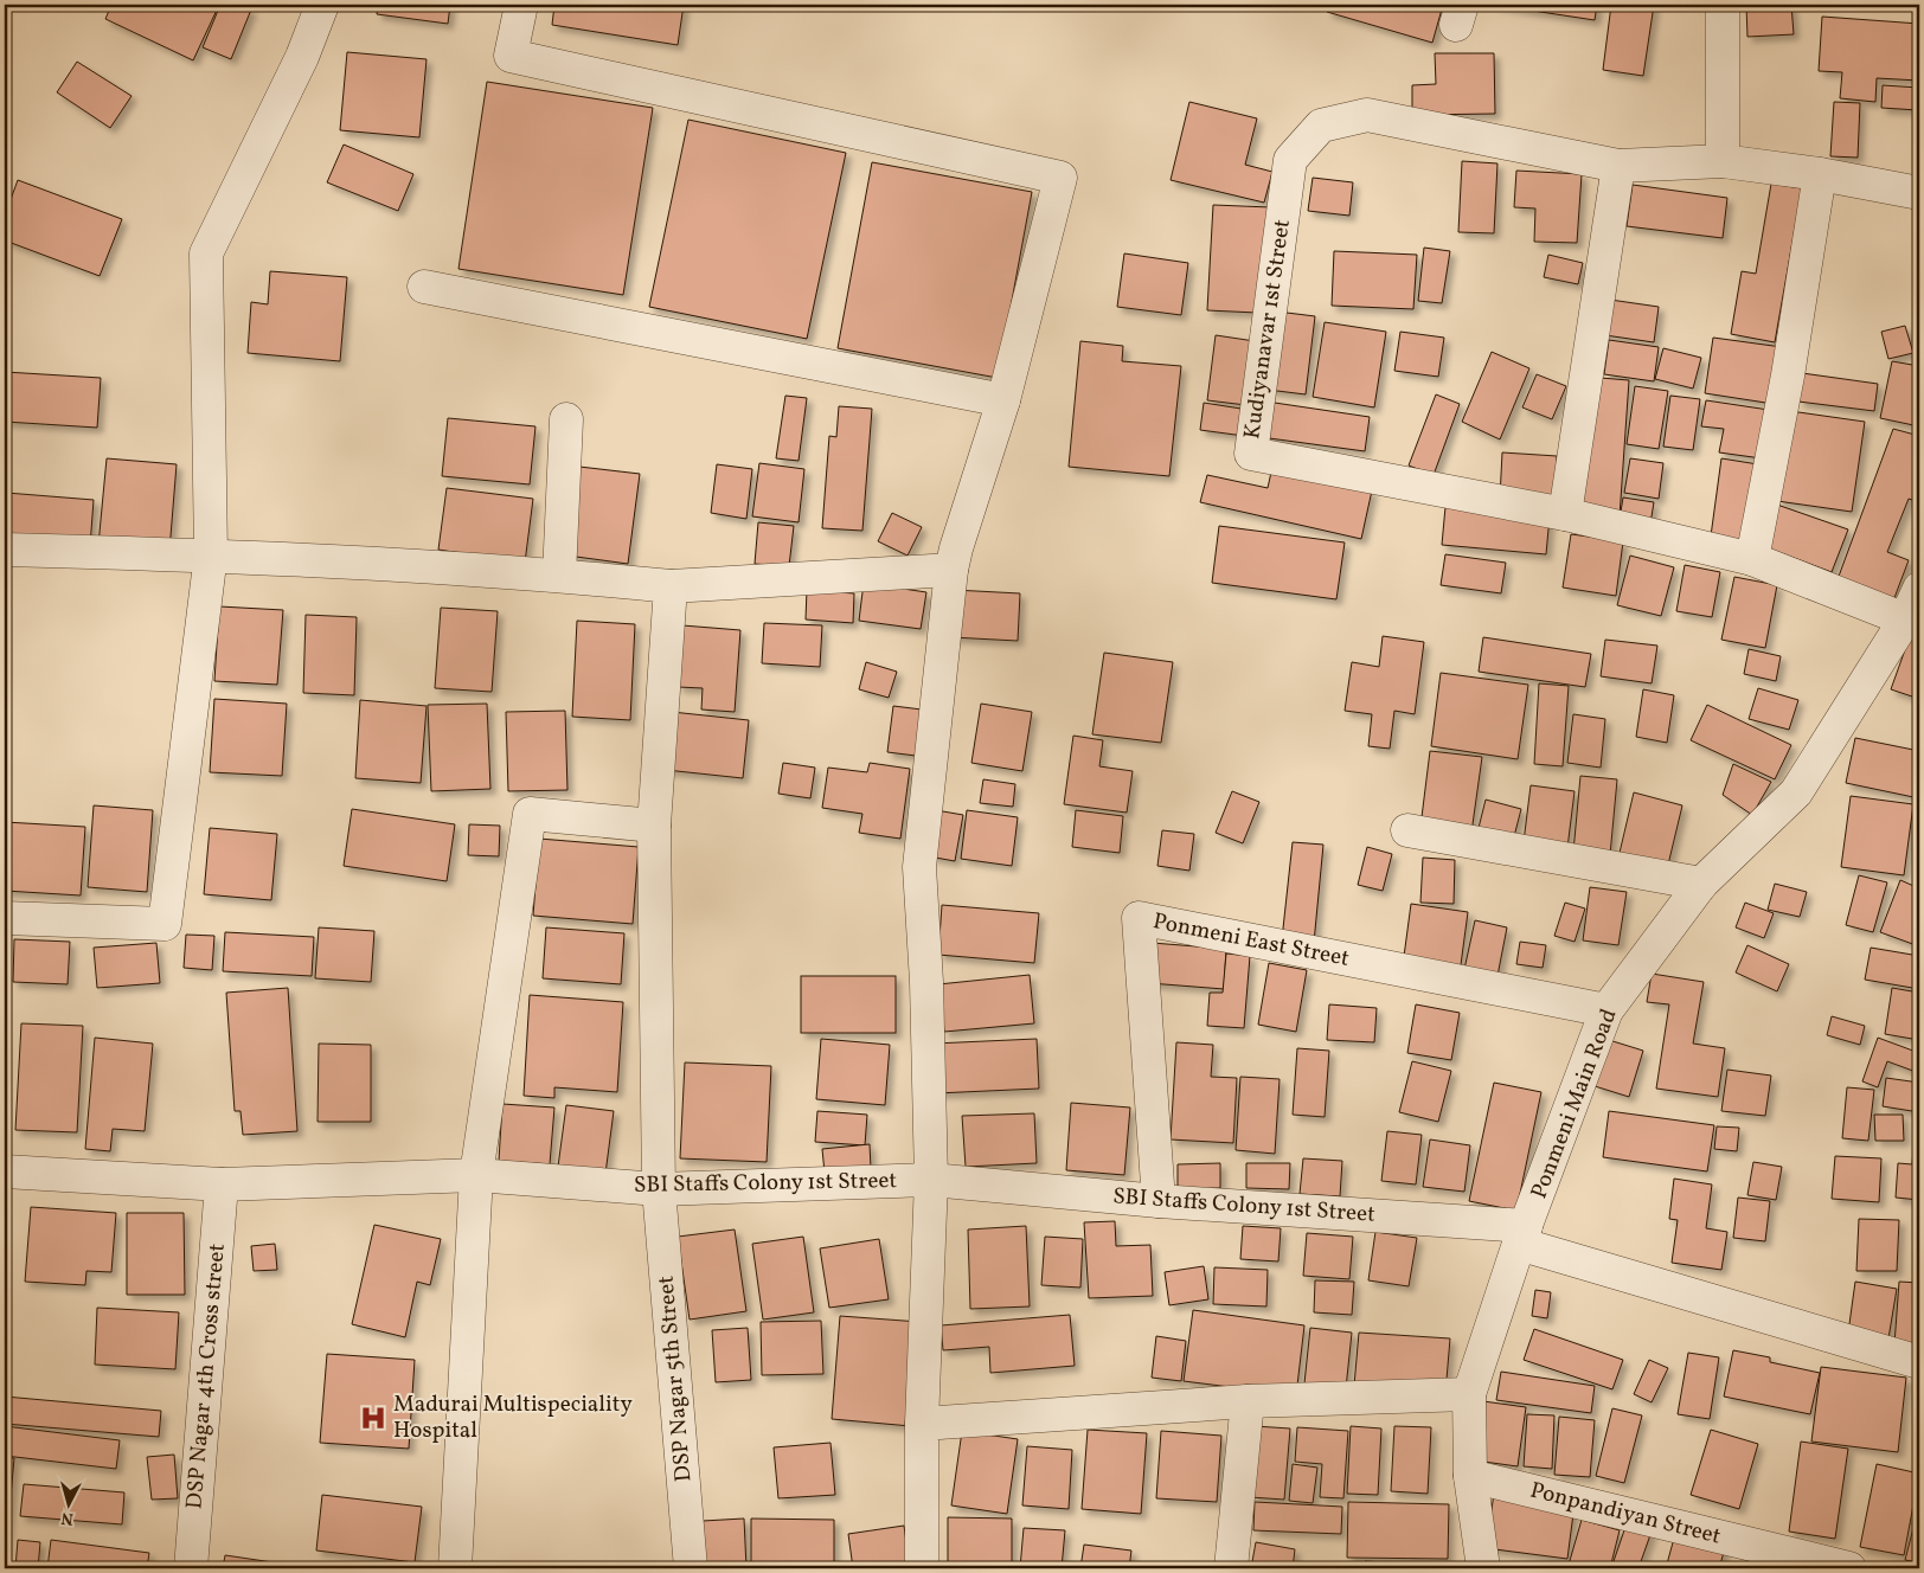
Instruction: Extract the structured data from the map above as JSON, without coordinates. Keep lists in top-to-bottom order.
{
  "streets": {
    "street": [
      "Kudiyanavar 1st Street",
      "Ponmeni East Street",
      "Ponmeni Main Road",
      "SBI Staffs Colony 1st Street",
      "DSP Nagar 4th Cross street",
      "DSP Nagar 5th Street",
      "Ponpandiyan Street"
    ]
  },
  "crossings": [
    ["Kudiyanavar 1st Street", "Ponmeni Main Road"],
    ["Ponmeni East Street", "Ponmeni Main Road"],
    ["Ponmeni East Street", "SBI Staffs Colony 1st Street"],
    ["Ponmeni Main Road", "SBI Staffs Colony 1st Street"],
    ["Ponmeni Main Road", "Ponpandiyan Street"],
    ["SBI Staffs Colony 1st Street", "DSP Nagar 4th Cross street"],
    ["SBI Staffs Colony 1st Street", "DSP Nagar 5th Street"]
  ],
  "places": {
    "hospital": ["Madurai Multispeciality Hospital"]
  },
  "north": "bottom"
}
